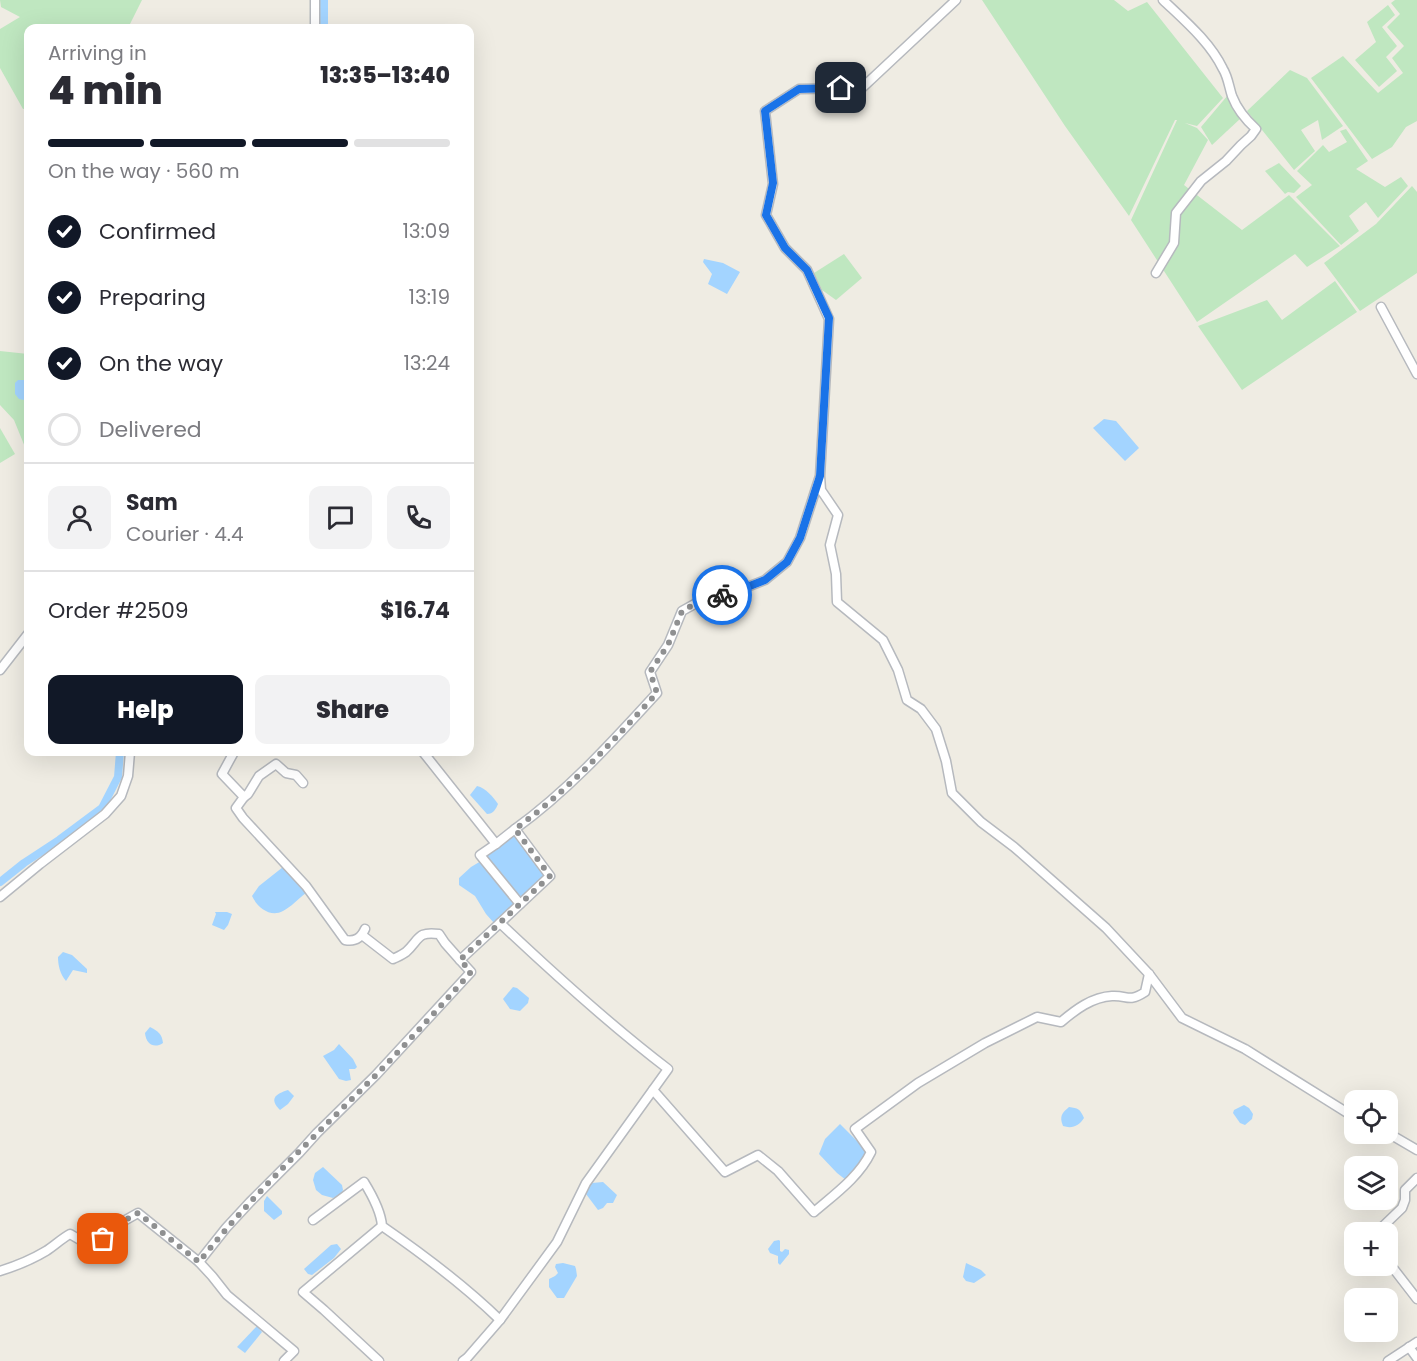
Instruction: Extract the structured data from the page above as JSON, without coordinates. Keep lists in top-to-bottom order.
{
  "page": {
    "heading": ["4 min", "Arriving in", "13:35–13:40"],
    "panel": [
      "Sam",
      "Courier · 4.4",
      "Order #2509",
      "$16.74"
    ],
    "bar": "On the way · 560 m",
    "list": [
      ["Confirmed", "13:09"],
      ["Preparing", "13:19"],
      ["On the way", "13:24"],
      "Delivered"
    ],
    "buttons": ["Help", "Share"],
    "map_buttons": ["+", "−"]
  }
}
